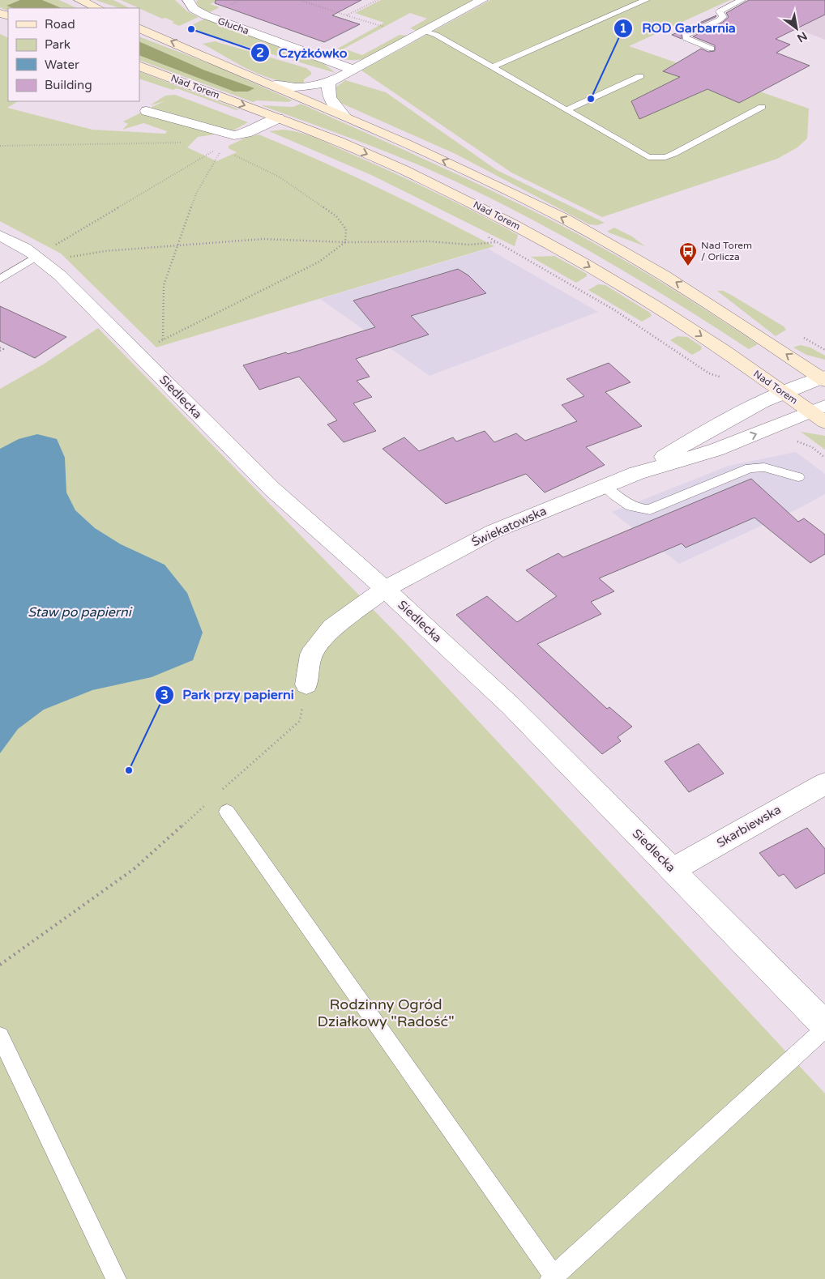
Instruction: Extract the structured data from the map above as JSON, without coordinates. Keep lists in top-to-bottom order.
{
  "streets": {
    "main road": ["Nad Torem"],
    "street": [
      "Głucha",
      "Siedlecka",
      "Świekatowska",
      "Skarbiewska"
    ]
  },
  "crossings": [
    ["Nad Torem", "Świekatowska"],
    ["Siedlecka", "Świekatowska"],
    ["Siedlecka", "Skarbiewska"]
  ],
  "water": ["Staw po papierni"],
  "parks": ["Rodzinny Ogród Działkowy \"Radość\""],
  "places": {
    "other": ["Czyżkówko", "ROD Garbarnia", "Park przy papierni"],
    "bus stop": ["Nad Torem / Orlicza"]
  },
  "legend": [
    "Road",
    "Park",
    "Water",
    "Building"
  ],
  "north": "bottom right"
}
